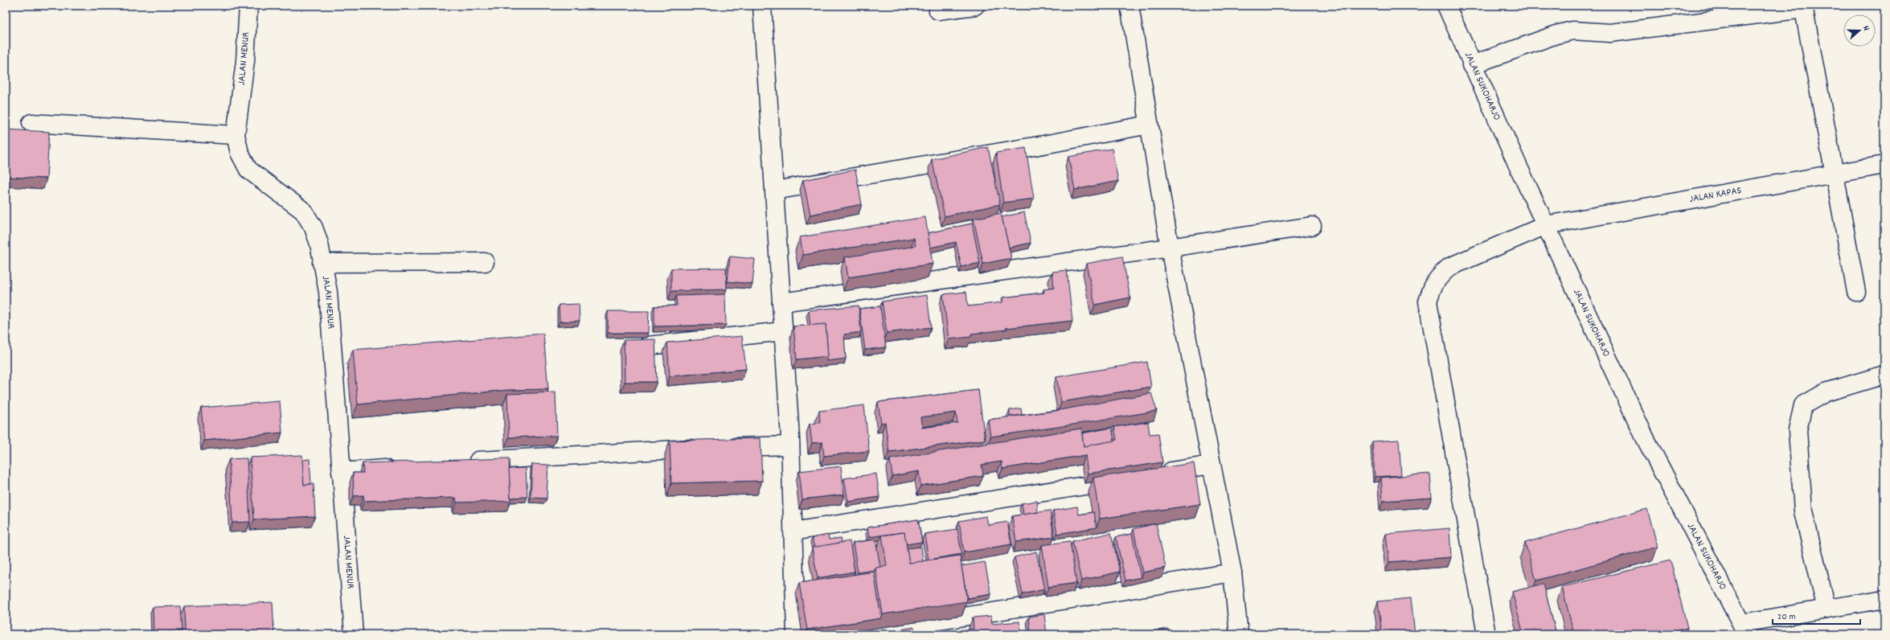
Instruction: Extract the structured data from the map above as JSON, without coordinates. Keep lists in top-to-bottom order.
{
  "streets": {
    "street": ["JALAN MENUR", "JALAN SUKOHARJO", "JALAN KAPAS"]
  },
  "crossings": [
    ["JALAN SUKOHARJO", "JALAN KAPAS"]
  ],
  "scale_bar": "20 m",
  "north": "right"
}
